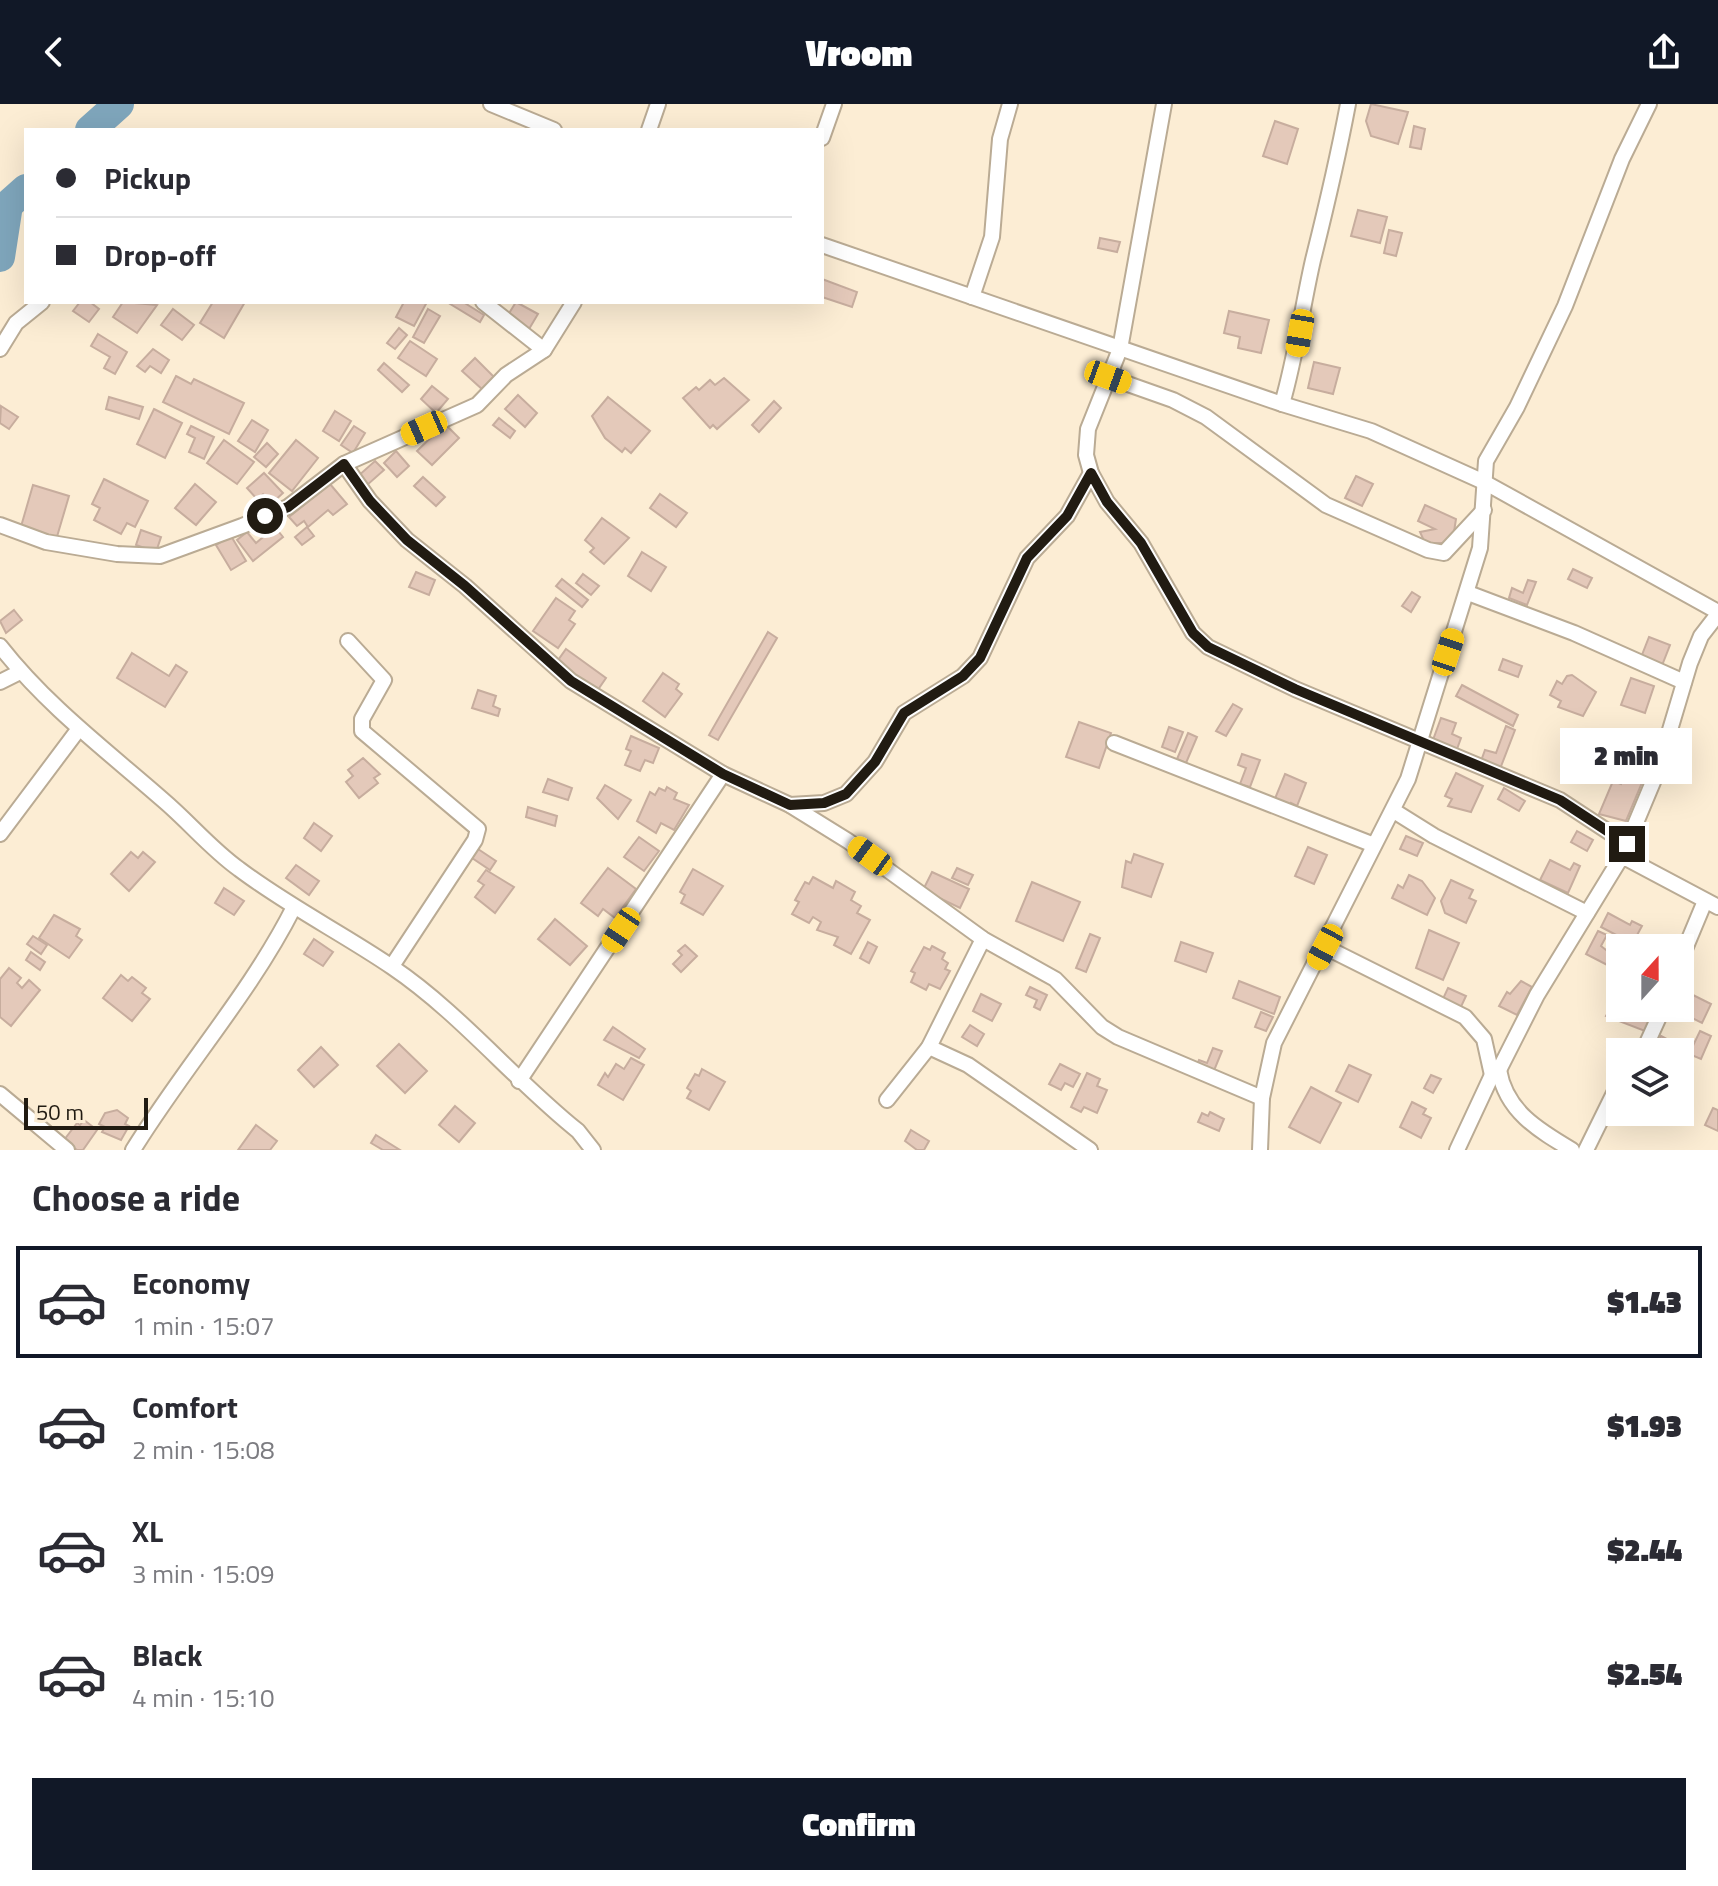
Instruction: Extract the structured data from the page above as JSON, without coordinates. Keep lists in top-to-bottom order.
{
  "scale_bar": "50 m",
  "north": "top",
  "page": {
    "header": "Vroom",
    "banner": ["Pickup", "Drop-off"],
    "bubble": "2 min",
    "scale": "50 m",
    "heading": "Choose a ride",
    "list": [
      {
        "name": "Economy",
        "note": "1 min · 15:07",
        "value": "$1.43"
      },
      {
        "name": "Comfort",
        "note": "2 min · 15:08",
        "value": "$1.93"
      },
      {
        "name": "XL",
        "note": "3 min · 15:09",
        "value": "$2.44"
      },
      {
        "name": "Black",
        "note": "4 min · 15:10",
        "value": "$2.54"
      }
    ],
    "buttons": "Confirm"
  }
}
